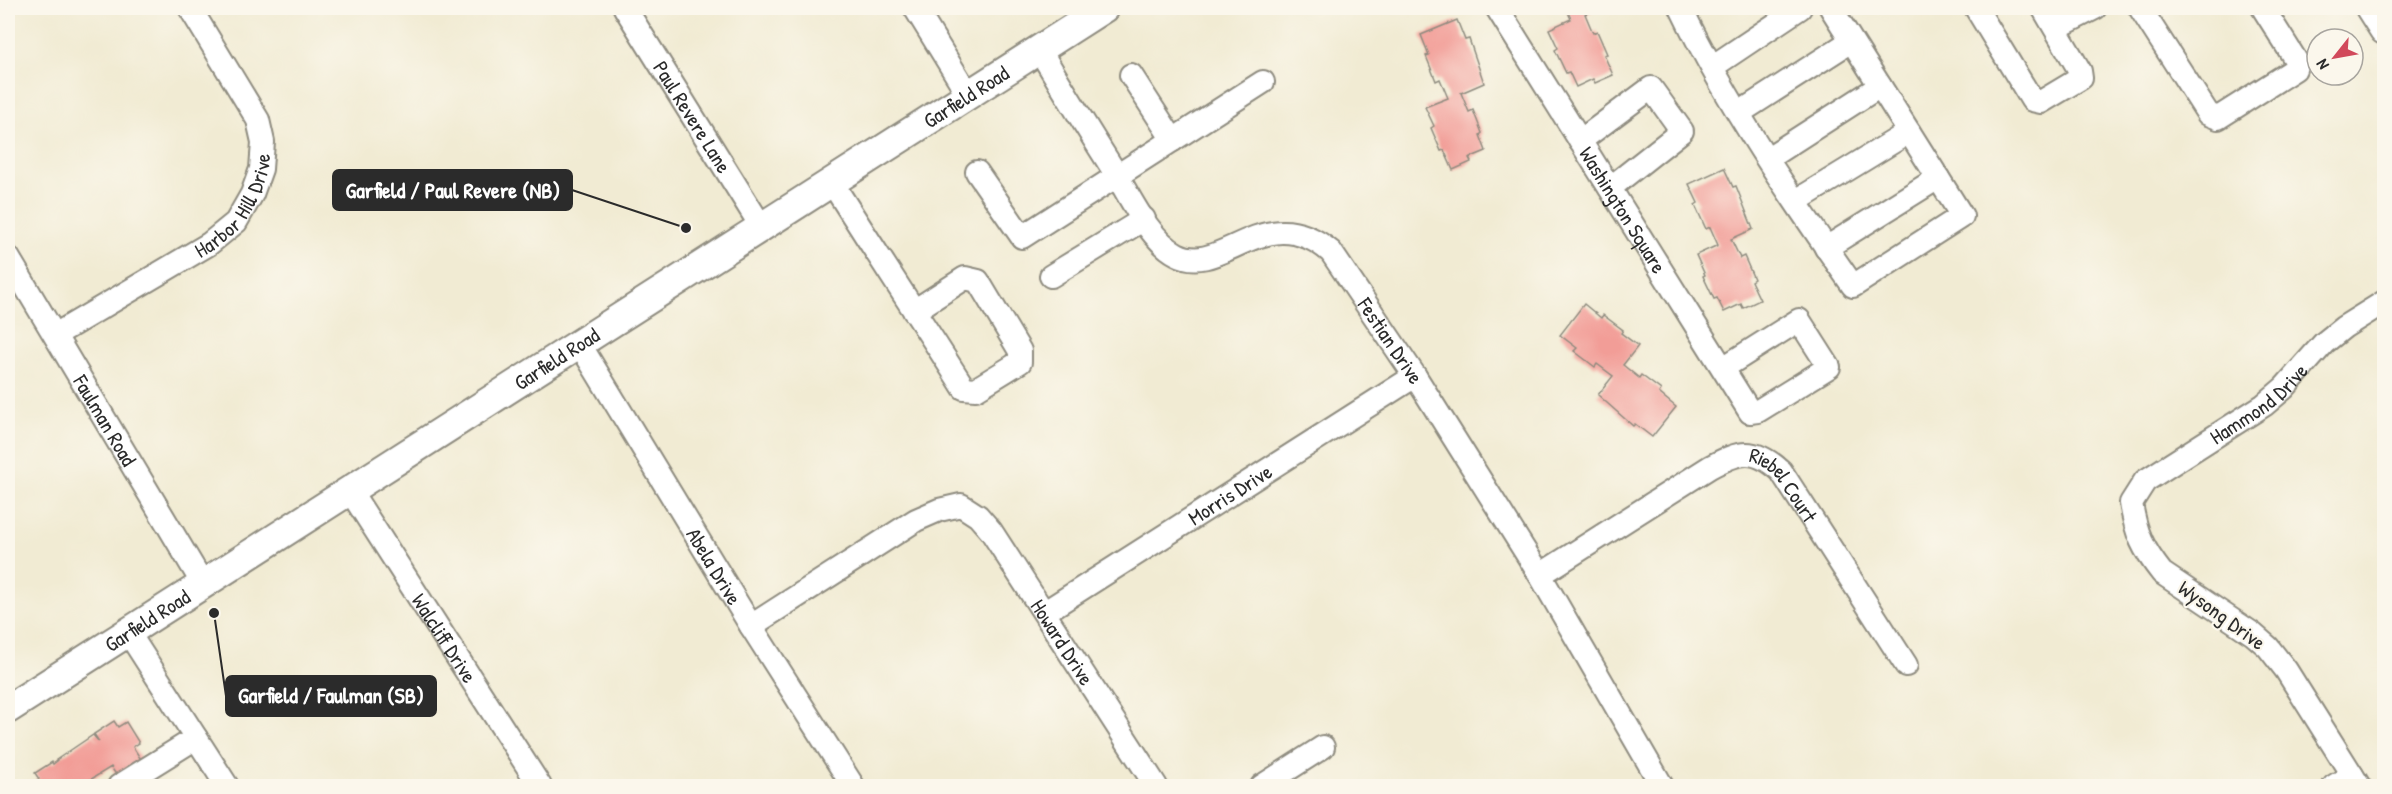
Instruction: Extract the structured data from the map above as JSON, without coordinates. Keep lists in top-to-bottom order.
{
  "streets": {
    "main road": ["Garfield Road"],
    "street": [
      "Paul Revere Lane",
      "Harbor Hill Drive",
      "Washington Square",
      "Festian Drive",
      "Hammond Drive",
      "Faulman Road",
      "Riebel Court",
      "Morris Drive",
      "Abela Drive",
      "Wysong Drive",
      "Walcliff Drive",
      "Howard Drive"
    ]
  },
  "crossings": [
    ["Garfield Road", "Paul Revere Lane"],
    ["Garfield Road", "Festian Drive"],
    ["Garfield Road", "Faulman Road"],
    ["Garfield Road", "Abela Drive"],
    ["Garfield Road", "Walcliff Drive"],
    ["Harbor Hill Drive", "Faulman Road"],
    ["Festian Drive", "Riebel Court"],
    ["Festian Drive", "Morris Drive"],
    ["Hammond Drive", "Wysong Drive"],
    ["Morris Drive", "Howard Drive"],
    ["Abela Drive", "Howard Drive"]
  ],
  "places": ["Garfield / Paul Revere (NB)", "Garfield / Faulman (SB)"],
  "north": "bottom left"
}
